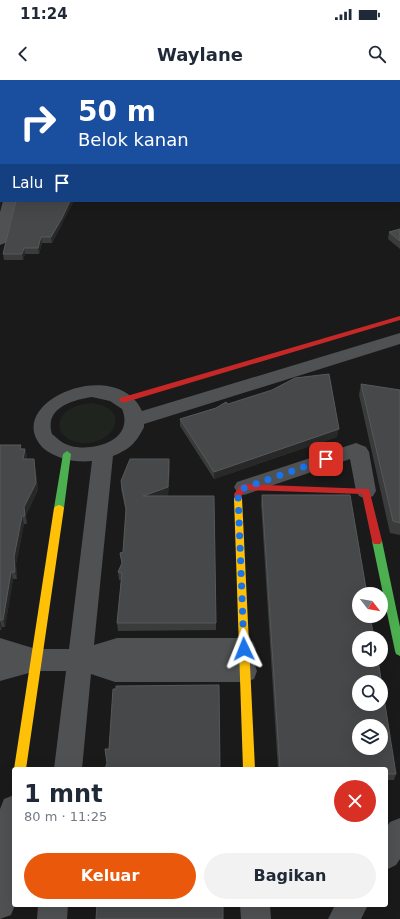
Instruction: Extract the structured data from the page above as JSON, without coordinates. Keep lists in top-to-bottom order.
{
  "north": "bottom right",
  "page": {
    "status": "11:24",
    "header": "Waylane",
    "turn": ["50 m", "Belok kanan"],
    "then": "Lalu",
    "heading": ["1 mnt", "80 m · 11:25"],
    "buttons": ["Keluar", "Bagikan"]
  }
}
